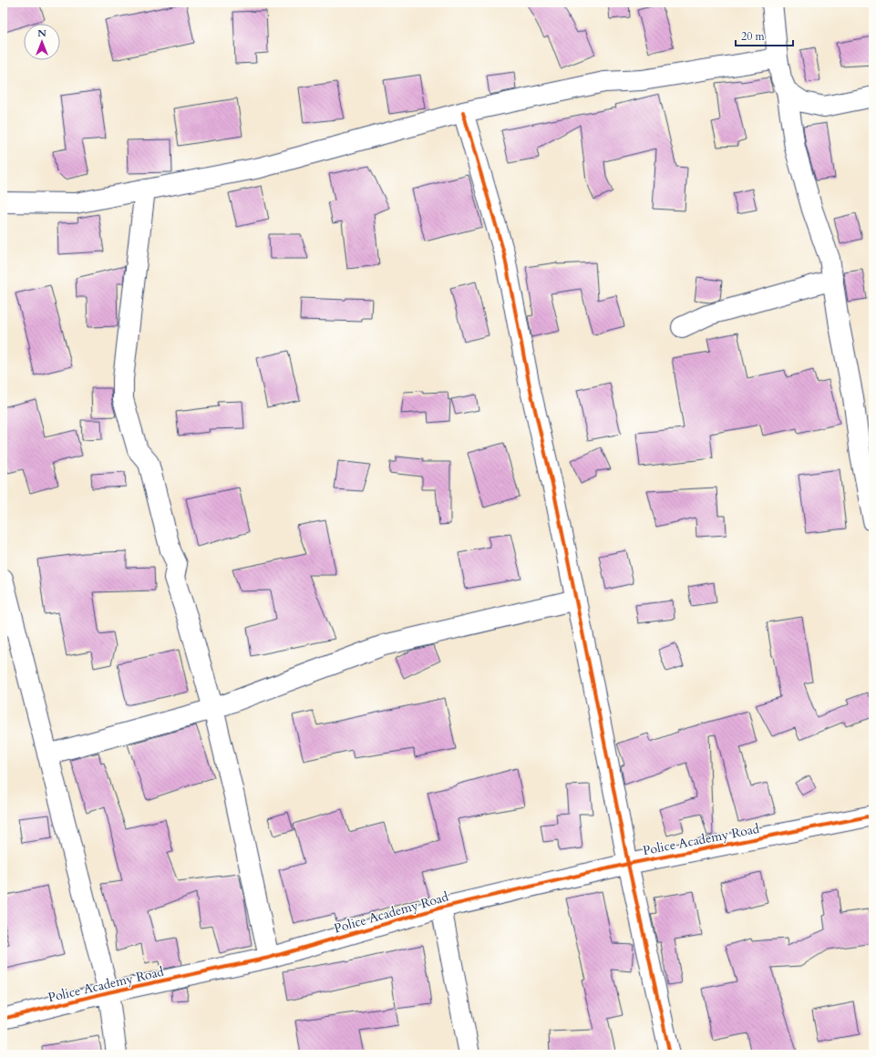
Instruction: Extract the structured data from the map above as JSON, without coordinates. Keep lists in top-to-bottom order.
{
  "streets": {
    "street": ["Police Academy Road"]
  },
  "scale_bar": "20 m",
  "north": "top"
}
